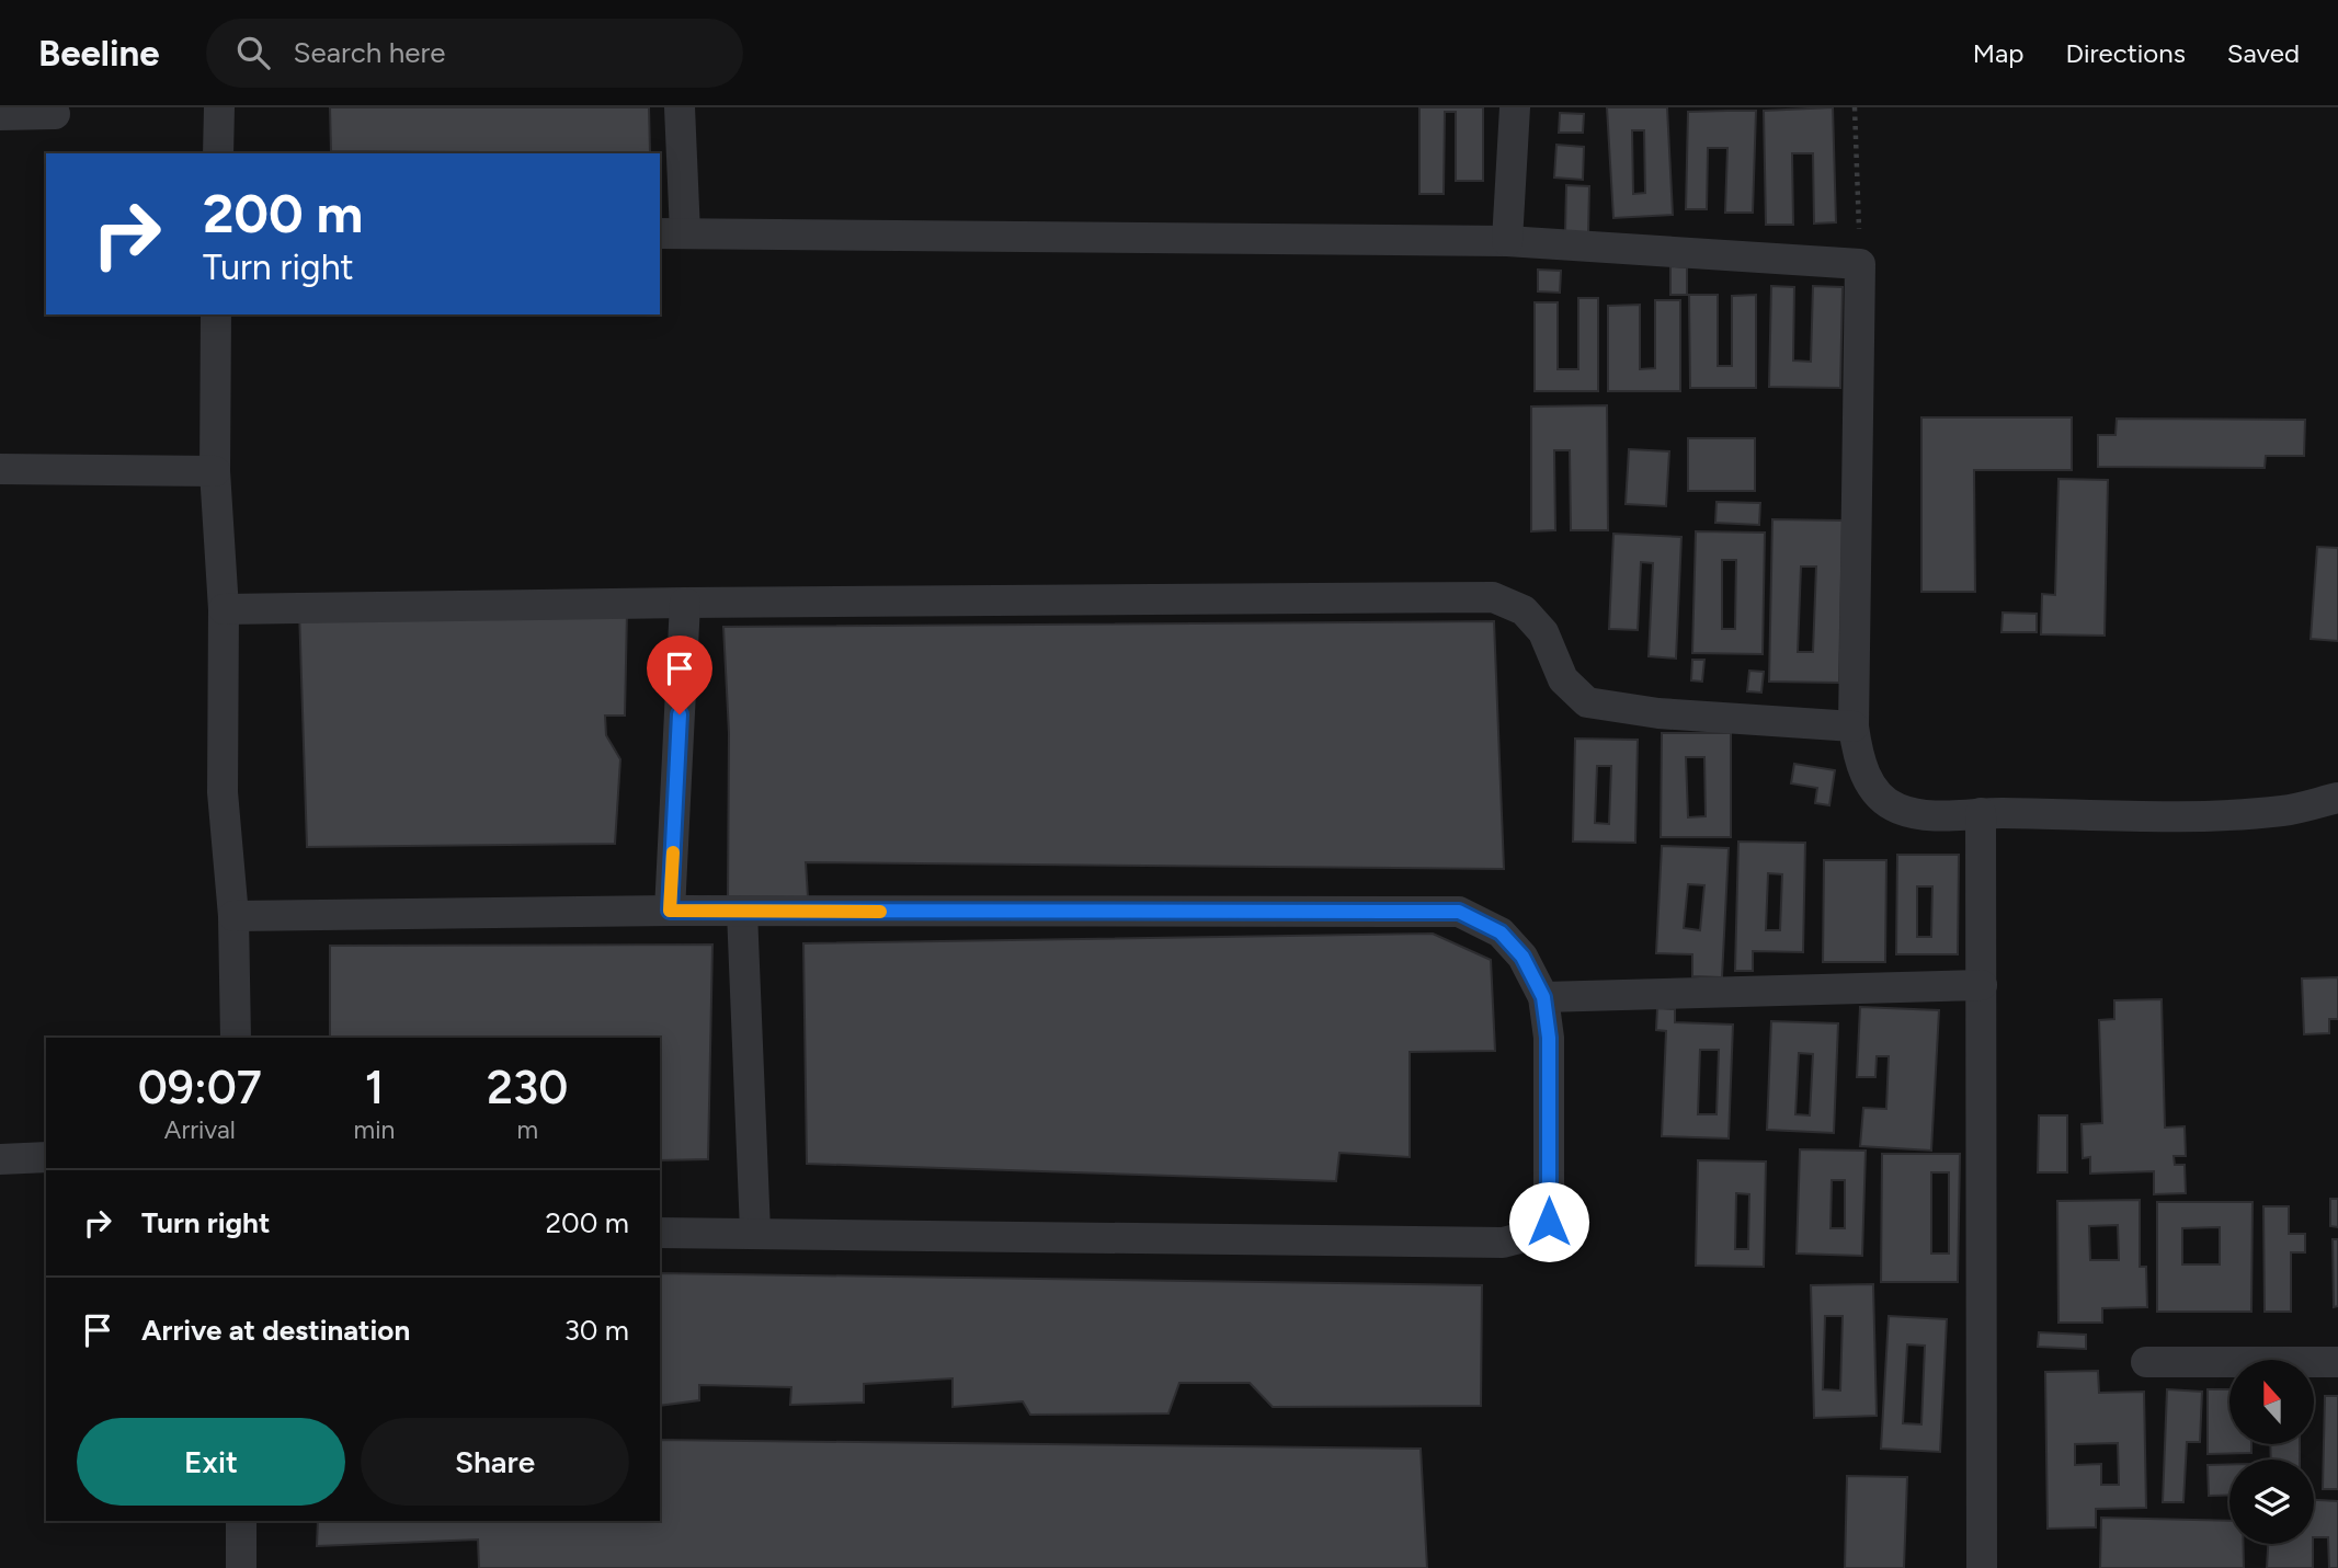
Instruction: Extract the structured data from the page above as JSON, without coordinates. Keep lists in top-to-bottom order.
{
  "north": "top",
  "page": {
    "header": "Beeline",
    "search": "Search here",
    "nav": ["Map", "Directions", "Saved"],
    "turn": ["200 m", "Turn right"],
    "eta": [
      "09:07",
      "Arrival",
      "1",
      "min",
      "230",
      "m"
    ],
    "list": [
      {
        "name": "Turn right",
        "value": "200 m"
      },
      {
        "name": "Arrive at destination",
        "value": "30 m"
      }
    ],
    "buttons": ["Exit", "Share"]
  }
}
